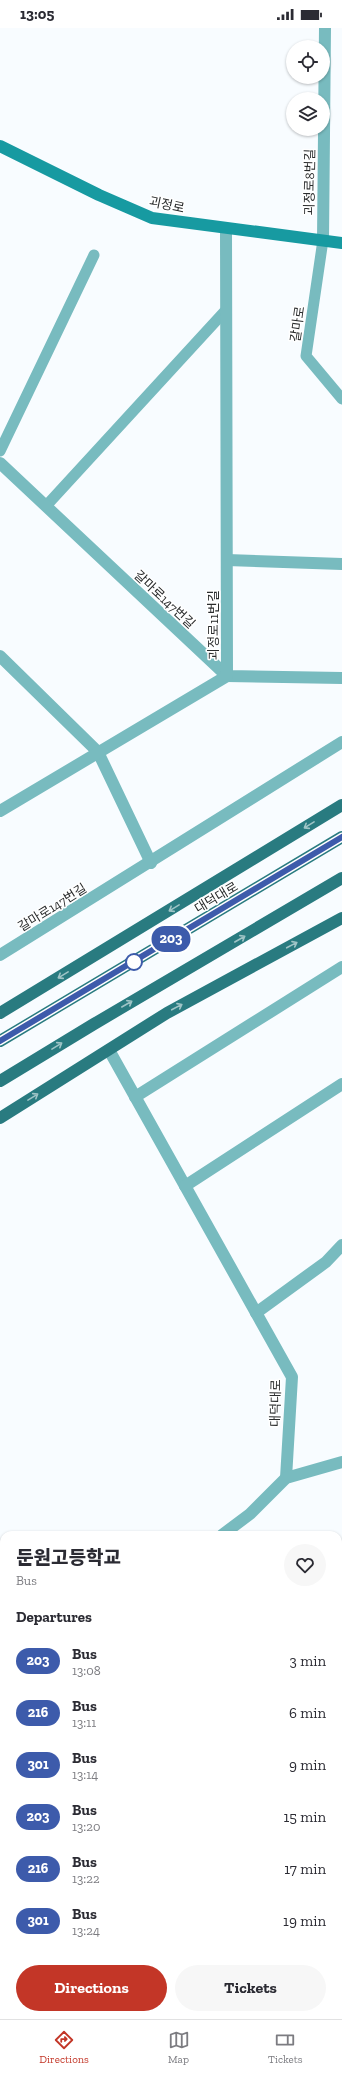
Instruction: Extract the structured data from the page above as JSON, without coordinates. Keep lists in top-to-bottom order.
{
  "streets": {
    "main road": ["괴정로", "대덕대로"],
    "street": ["괴정로8번길", "갈마로147번길", "괴정로11번길"],
    "lane": ["갈마로"]
  },
  "crossings": [
    ["괴정로8번길", "괴정로"],
    ["괴정로8번길", "갈마로"],
    ["괴정로", "갈마로"],
    ["괴정로", "괴정로11번길"],
    ["갈마로147번길", "괴정로11번길"]
  ],
  "lines": ["bus line 203"],
  "page": {
    "status": "13:05",
    "on_map": "203",
    "heading": [
      ["둔원고등학교", "Bus"],
      "Departures"
    ],
    "list": [
      {
        "mark": "203",
        "name": "Bus",
        "note": "13:08",
        "value": "3 min"
      },
      {
        "mark": "216",
        "name": "Bus",
        "note": "13:11",
        "value": "6 min"
      },
      {
        "mark": "301",
        "name": "Bus",
        "note": "13:14",
        "value": "9 min"
      },
      {
        "mark": "203",
        "name": "Bus",
        "note": "13:20",
        "value": "15 min"
      },
      {
        "mark": "216",
        "name": "Bus",
        "note": "13:22",
        "value": "17 min"
      },
      {
        "mark": "301",
        "name": "Bus",
        "note": "13:24",
        "value": "19 min"
      }
    ],
    "buttons": ["Directions", "Tickets"],
    "tabs": ["Directions", "Map", "Tickets"]
  }
}
